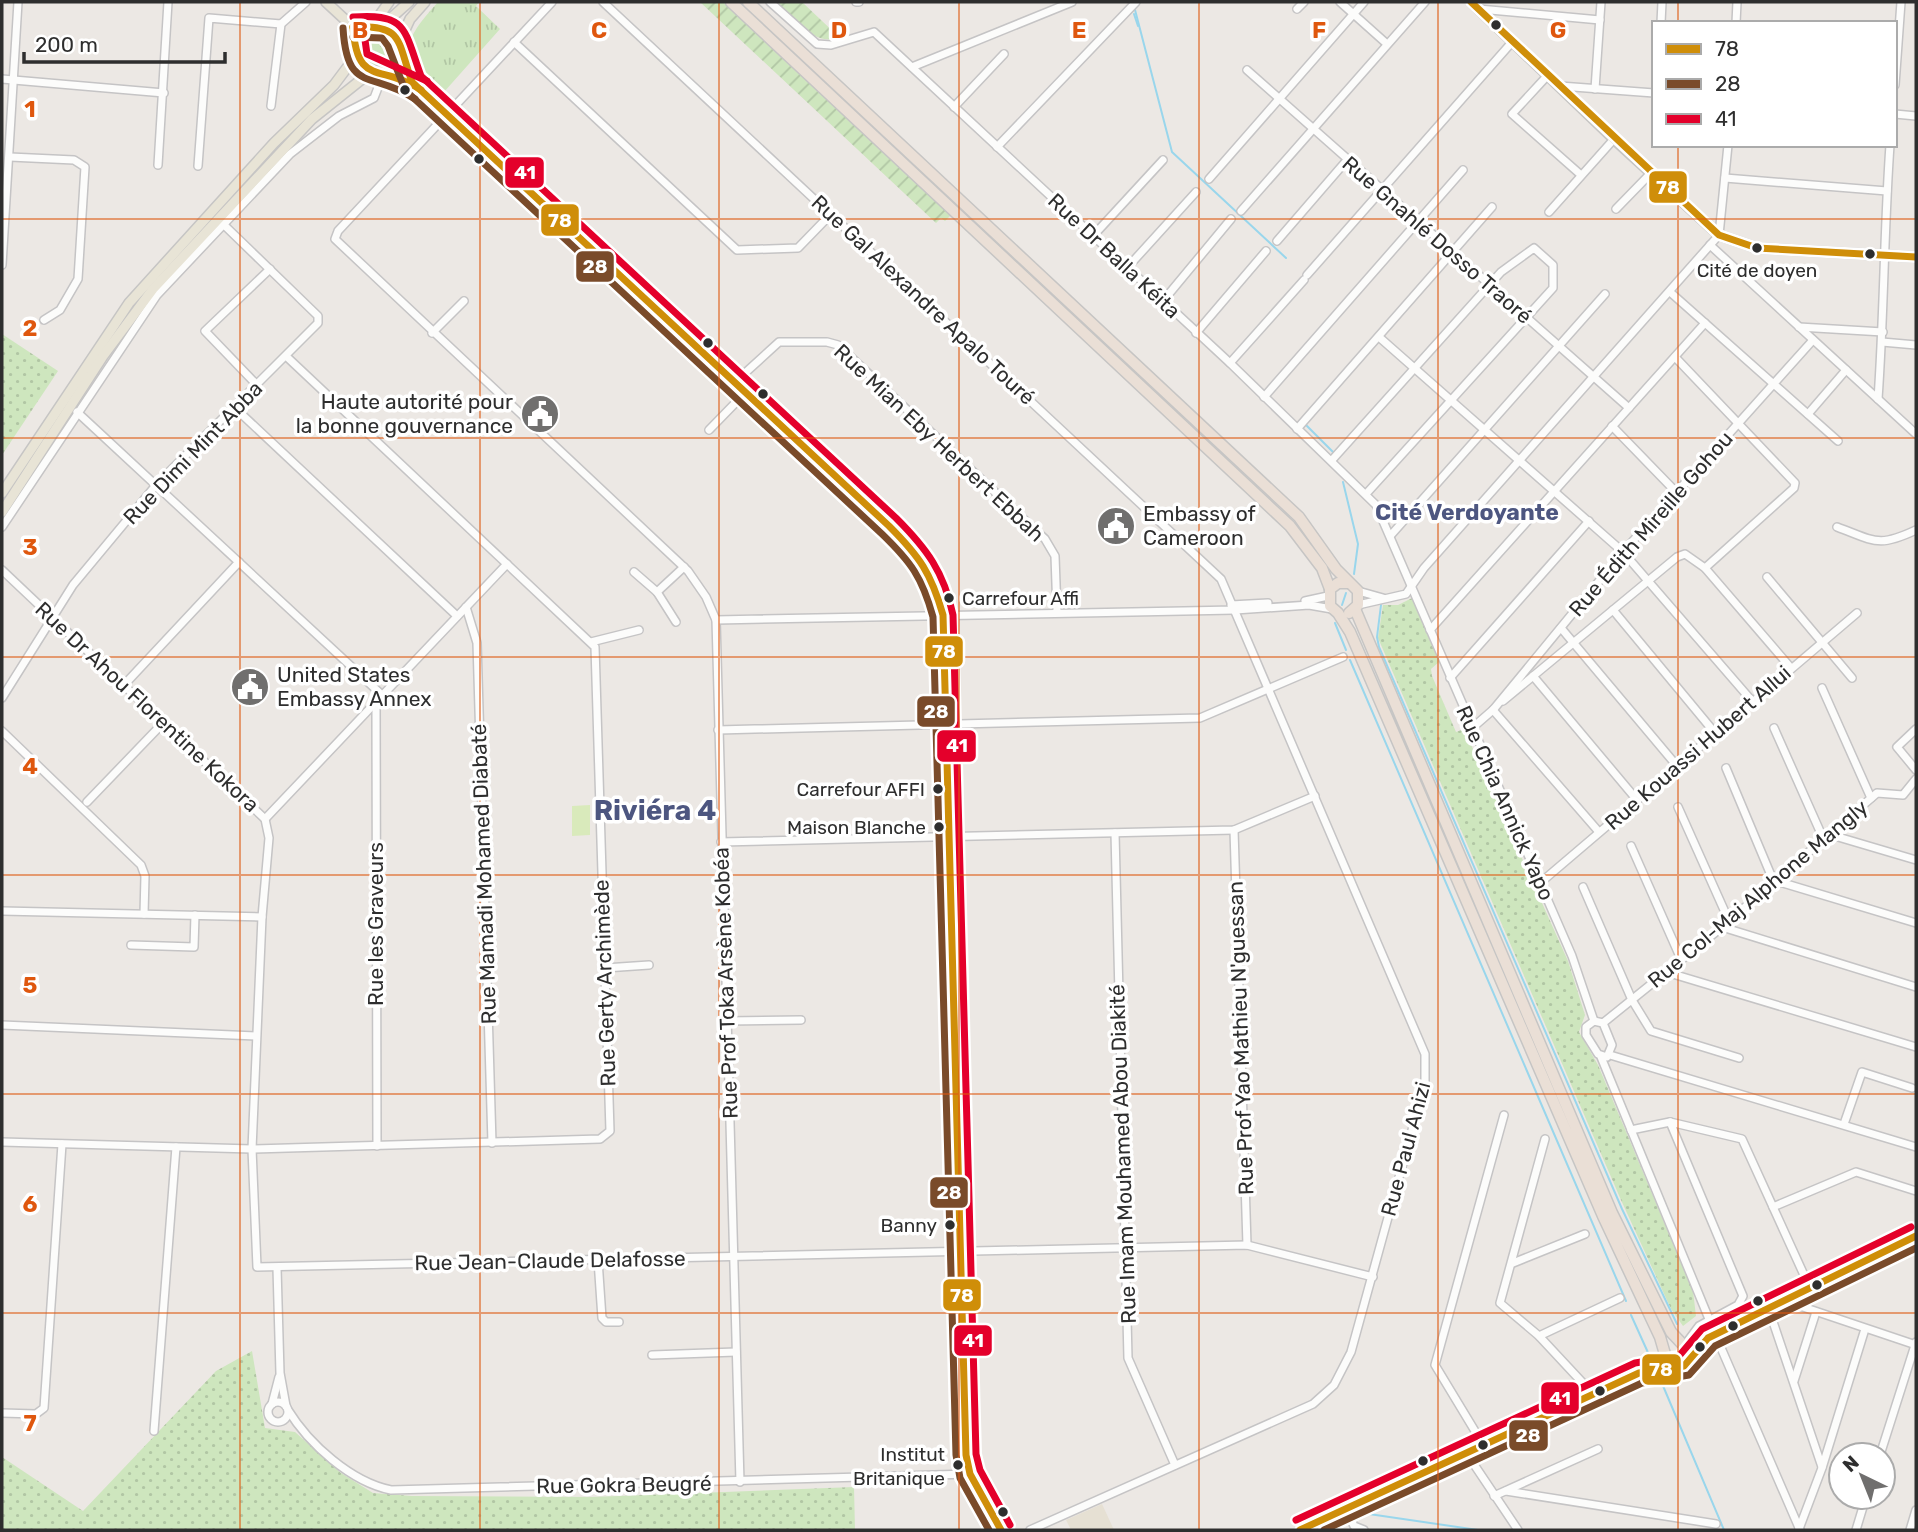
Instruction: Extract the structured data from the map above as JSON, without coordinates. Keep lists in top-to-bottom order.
{
  "streets": {
    "street": [
      "Rue Gnahlé Dosso Traoré",
      "Rue Dr Balla Kéita",
      "Rue Gal Alexandre Apalo Touré",
      "Rue Mian Eby Herbert Ebbah",
      "Rue Dimi Mint Abba",
      "Rue Édith Mireille Gohou",
      "Rue Dr Ahou Florentine Kokora",
      "Rue Kouassi Hubert Allui",
      "Rue Chia Annick Yapo",
      "Rue Mamadi Mohamed Diabaté",
      "Rue Col-Maj Alphone Mangly",
      "Rue les Graveurs",
      "Rue Gerty Archimède",
      "Rue Prof Toka Arsène Kobéa",
      "Rue Prof Yao Mathieu N'guessan",
      "Rue Paul Ahizi",
      "Rue Imam Mouhamed Abou Diakité",
      "Rue Jean-Claude Delafosse",
      "Rue Gokra Beugré"
    ]
  },
  "crossings": [
    ["Rue Dr Balla Kéita", "Rue Chia Annick Yapo"],
    ["Rue Gal Alexandre Apalo Touré", "Rue Paul Ahizi"],
    ["Rue Dimi Mint Abba", "Rue Dr Ahou Florentine Kokora"],
    ["Rue Dr Ahou Florentine Kokora", "Rue Gerty Archimède"],
    ["Rue Kouassi Hubert Allui", "Rue Chia Annick Yapo"],
    ["Rue Mamadi Mohamed Diabaté", "Rue Gerty Archimède"],
    ["Rue les Graveurs", "Rue Gerty Archimède"],
    ["Rue Prof Toka Arsène Kobéa", "Rue Jean-Claude Delafosse"],
    ["Rue Prof Toka Arsène Kobéa", "Rue Gokra Beugré"],
    ["Rue Prof Yao Mathieu N'guessan", "Rue Jean-Claude Delafosse"],
    ["Rue Paul Ahizi", "Rue Imam Mouhamed Abou Diakité"],
    ["Rue Paul Ahizi", "Rue Jean-Claude Delafosse"],
    ["Rue Imam Mouhamed Abou Diakité", "Rue Jean-Claude Delafosse"],
    ["Rue Jean-Claude Delafosse", "Rue Gokra Beugré"]
  ],
  "districts": ["Cité Verdoyante", "Riviéra 4"],
  "places": {
    "other": [
      "Cité de doyen",
      "Carrefour Affi",
      "Carrefour AFFI",
      "Maison Blanche",
      "Banny",
      "Institut Britanique"
    ],
    "public building": ["Haute autorité pour la bonne gouvernance", "Embassy of Cameroon", "United States Embassy Annex"]
  },
  "lines": ["transit line 78", "transit line 41", "transit line 28"],
  "legend": ["78", "28", "41"],
  "scale_bar": "200 m",
  "north": "top left",
  "grid": {
    "columns": [
      "B",
      "C",
      "D",
      "E",
      "F",
      "G"
    ],
    "rows": [
      "1",
      "2",
      "3",
      "4",
      "5",
      "6",
      "7"
    ]
  }
}
